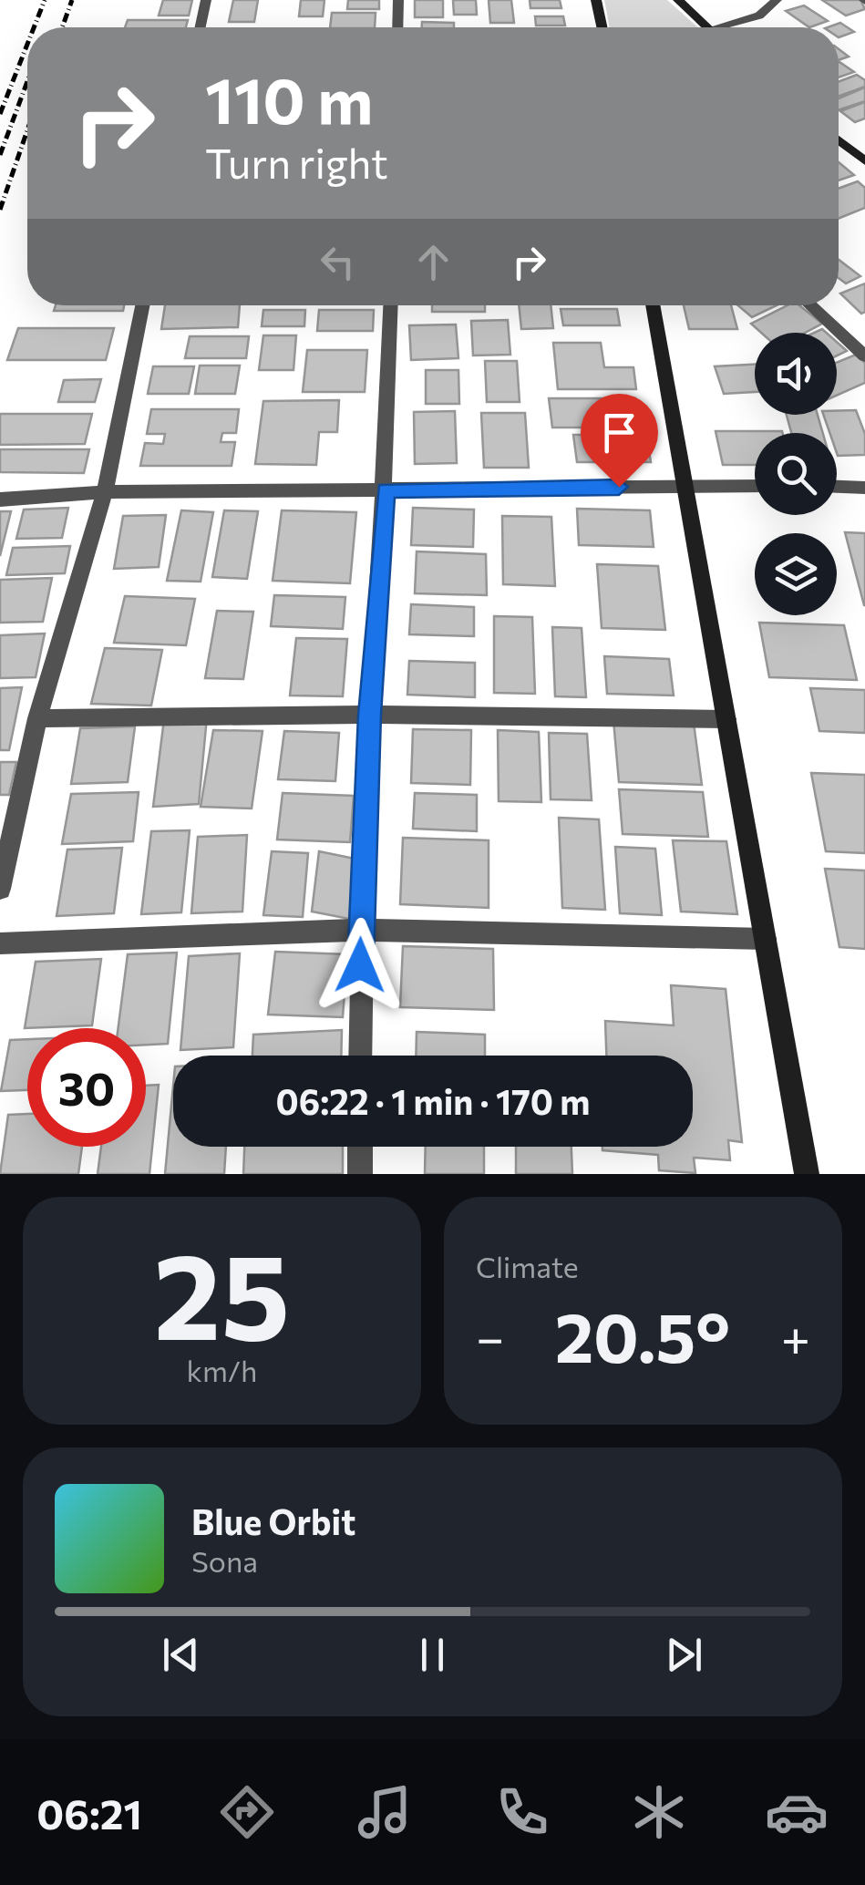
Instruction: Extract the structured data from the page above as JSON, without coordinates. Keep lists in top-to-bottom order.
{
  "page": {
    "turn": ["110 m", "Turn right"],
    "limit": "30",
    "trip": "06:22 · 1 min · 170 m",
    "tile": [
      ["25", "km/h"],
      "Climate"
    ],
    "heat": ["−", "20.5°", "+"],
    "song": ["Blue Orbit", "Sona"],
    "tabs": "06:21"
  }
}
